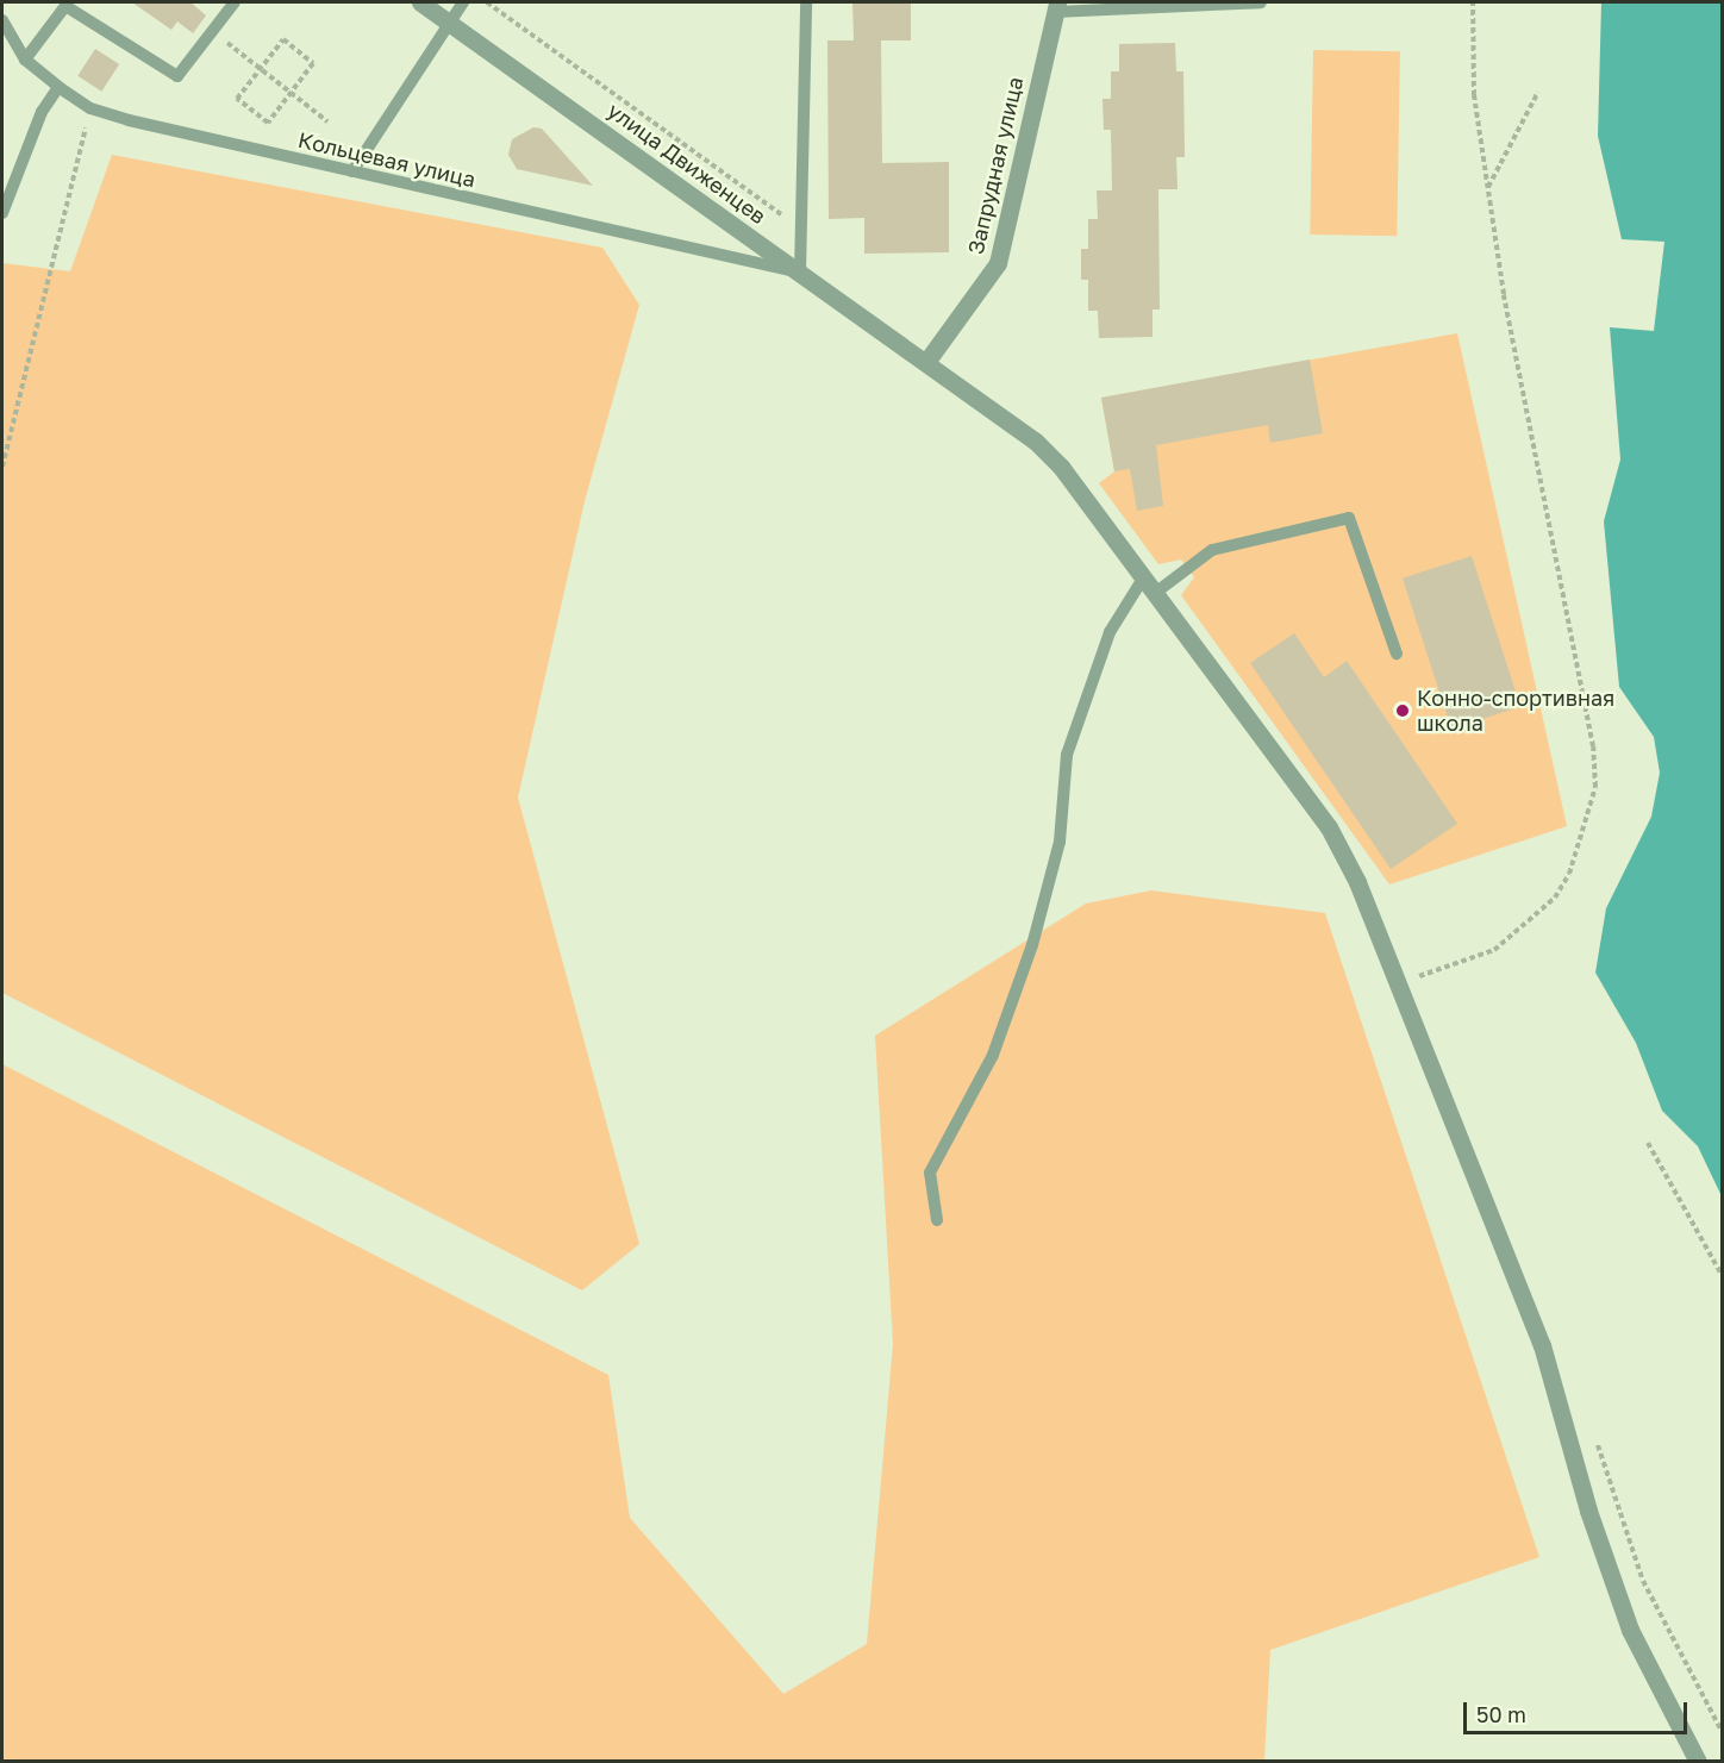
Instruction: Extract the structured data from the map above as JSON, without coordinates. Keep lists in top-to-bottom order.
{
  "streets": {
    "street": ["улица Движенцев", "Запрудная улица"],
    "lane": ["Кольцевая улица"]
  },
  "crossings": [
    ["Кольцевая улица", "улица Движенцев"],
    ["улица Движенцев", "Запрудная улица"]
  ],
  "places": ["Конно-спортивная школа"],
  "scale_bar": "50 m"
}
